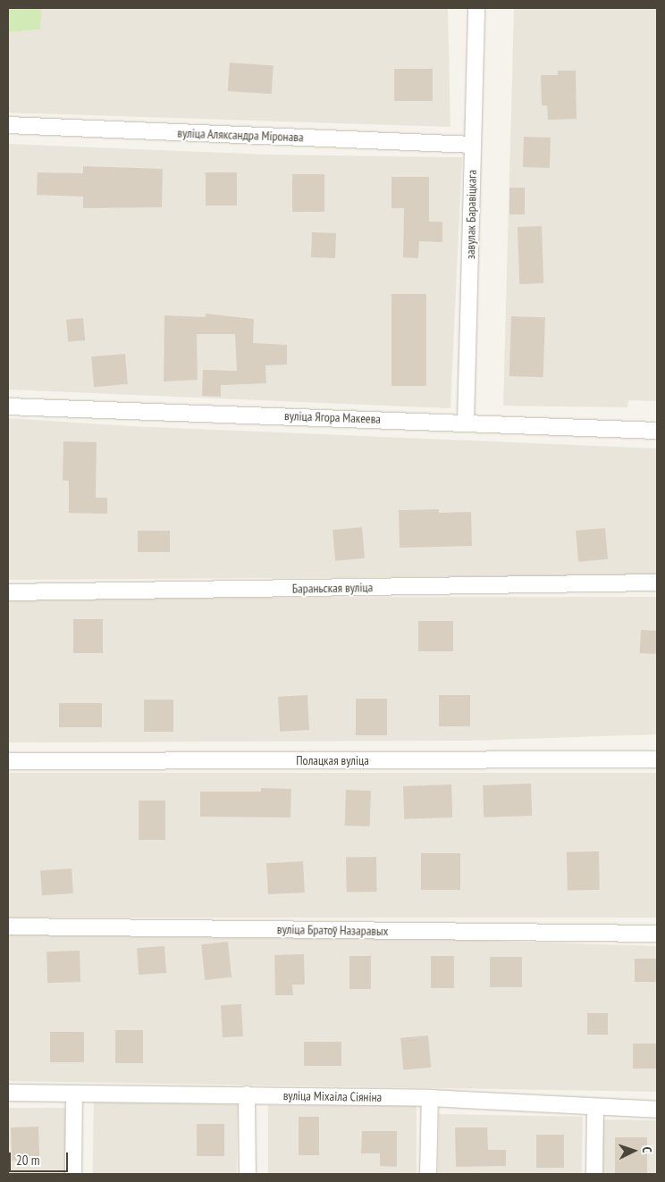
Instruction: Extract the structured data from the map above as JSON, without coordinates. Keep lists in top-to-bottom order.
{
  "streets": {
    "street": [
      "вуліца Аляксандра Міронава",
      "завулак Баравіцкага",
      "вуліца Ягора Макеева",
      "Бараньская вуліца",
      "Полацкая вуліца",
      "вуліца Братоў Назаравых",
      "вуліца Міхаіла Сіяніна"
    ]
  },
  "crossings": [
    ["вуліца Аляксандра Міронава", "завулак Баравіцкага"],
    ["завулак Баравіцкага", "вуліца Ягора Макеева"]
  ],
  "scale_bar": "20 m",
  "north": "right"
}
